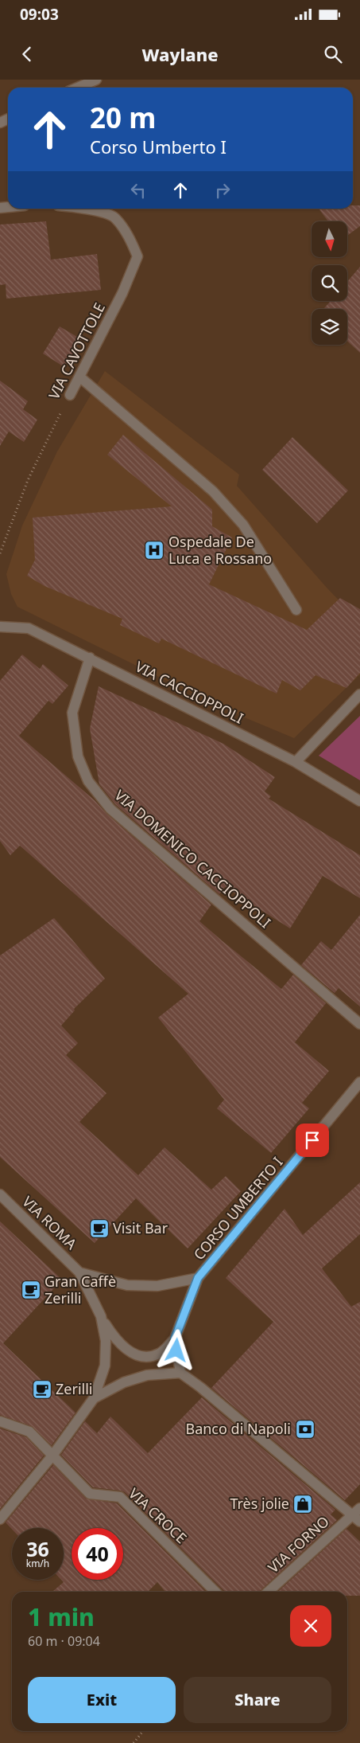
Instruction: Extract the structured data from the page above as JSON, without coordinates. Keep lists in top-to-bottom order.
{
  "streets": {
    "street": [
      "VIA CAVOTTOLE",
      "VIA CACCIOPPOLI",
      "VIA DOMENICO CACCIOPPOLI",
      "CORSO UMBERTO I",
      "VIA ROMA",
      "VIA CROCE",
      "VIA FORNO"
    ]
  },
  "crossings": [
    ["VIA CACCIOPPOLI", "VIA DOMENICO CACCIOPPOLI"]
  ],
  "places": {
    "hospital": ["Ospedale De Luca e Rossano"],
    "cafe": ["Visit Bar", "Gran Caffè Zerilli", "Zerilli"],
    "bank": ["Banco di Napoli"],
    "shop": ["Très jolie"]
  },
  "north": "bottom",
  "page": {
    "status": "09:03",
    "header": "Waylane",
    "turn": ["20 m", "Corso Umberto I"],
    "speed": "36 km/h",
    "limit": "40",
    "heading": ["1 min", "60 m · 09:04"],
    "buttons": ["Exit", "Share"]
  }
}
